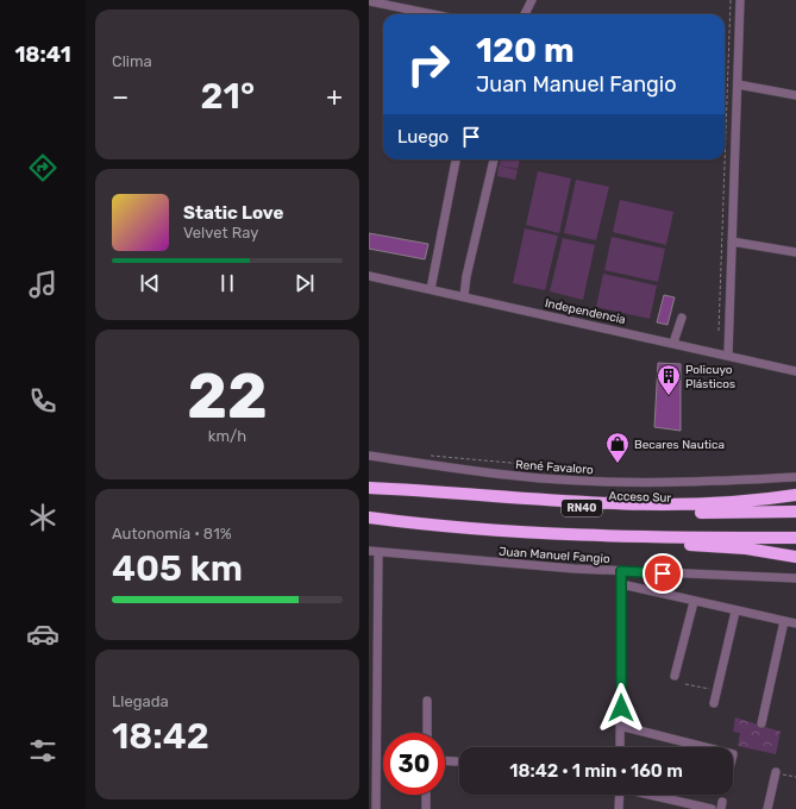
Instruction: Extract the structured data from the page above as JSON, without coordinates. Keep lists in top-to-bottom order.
{
  "streets": {
    "highway": ["Acceso Sur", "RN40"],
    "street": ["Independencia", "René Favaloro", "Juan Manuel Fangio"]
  },
  "places": {
    "building": ["Policuyo Plásticos"],
    "shop": ["Becares Nautica"]
  },
  "page": {
    "tabs": "18:41",
    "tile": [
      "Clima",
      ["22", "km/h"],
      ["Autonomía · 81%", "405 km"],
      ["Llegada", "18:42"]
    ],
    "turn": ["120 m", "Juan Manuel Fangio"],
    "heat": ["−", "21°", "+"],
    "then": "Luego",
    "song": ["Static Love", "Velvet Ray"],
    "limit": "30",
    "trip": "18:42 · 1 min · 160 m"
  }
}
